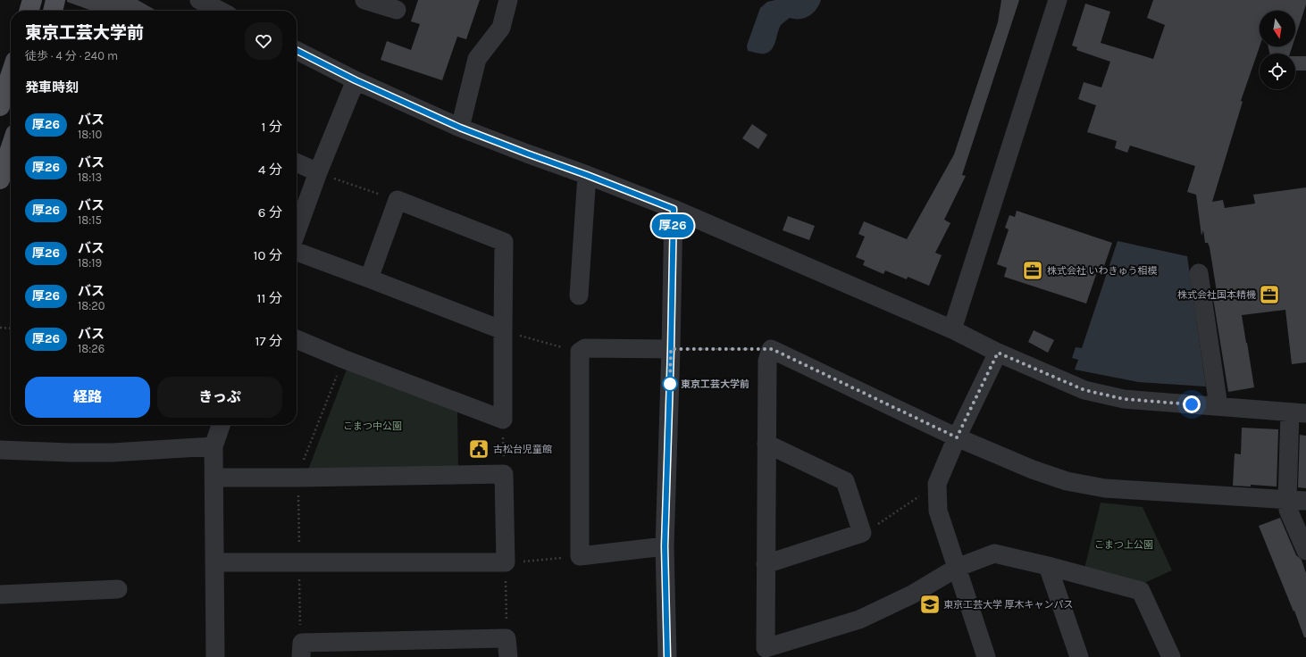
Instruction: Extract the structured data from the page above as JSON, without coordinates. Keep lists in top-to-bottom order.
{
  "parks": ["こまつ中公園", "こまつ上公園"],
  "places": {
    "office": ["株式会社 いわきゅう相模", "株式会社国本精機"],
    "other": ["東京工芸大学前"],
    "public building": ["古松台児童館"],
    "school or university": ["東京工芸大学 厚木キャンパス"]
  },
  "lines": ["bus line 厚26"],
  "north": "bottom",
  "page": {
    "on_map": "厚26",
    "heading": [
      ["東京工芸大学前", "徒歩 · 4 分 · 240 m"],
      "発車時刻"
    ],
    "list": [
      {
        "mark": "厚26",
        "name": "バス",
        "note": "18:10",
        "value": "1 分"
      },
      {
        "mark": "厚26",
        "name": "バス",
        "note": "18:13",
        "value": "4 分"
      },
      {
        "mark": "厚26",
        "name": "バス",
        "note": "18:15",
        "value": "6 分"
      },
      {
        "mark": "厚26",
        "name": "バス",
        "note": "18:19",
        "value": "10 分"
      },
      {
        "mark": "厚26",
        "name": "バス",
        "note": "18:20",
        "value": "11 分"
      },
      {
        "mark": "厚26",
        "name": "バス",
        "note": "18:26",
        "value": "17 分"
      }
    ],
    "buttons": ["経路", "きっぷ"]
  }
}
